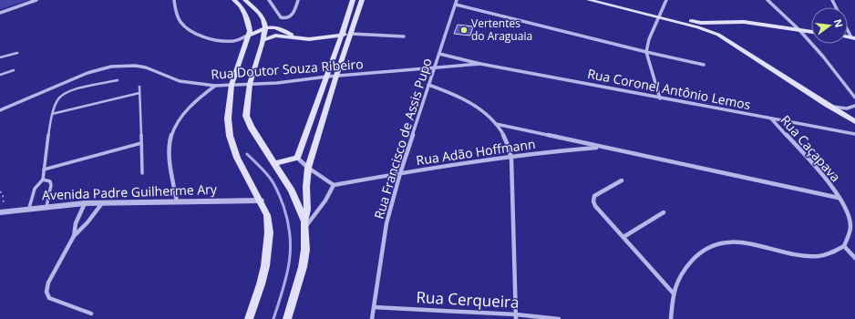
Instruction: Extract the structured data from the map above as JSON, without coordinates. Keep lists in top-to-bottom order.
{
  "streets": {
    "street": [
      "Rua Doutor Souza Ribeiro",
      "Rua Coronel Antônio Lemos",
      "Rua Francisco de Assis Pupo",
      "Rua Caçapava",
      "Rua Adão Hoffmann",
      "Avenida Padre Guilherme Ary",
      "Rua Cerqueira"
    ]
  },
  "crossings": [
    ["Rua Doutor Souza Ribeiro", "Rua Coronel Antônio Lemos"],
    ["Rua Doutor Souza Ribeiro", "Rua Francisco de Assis Pupo"],
    ["Rua Coronel Antônio Lemos", "Rua Francisco de Assis Pupo"],
    ["Rua Coronel Antônio Lemos", "Rua Caçapava"],
    ["Rua Francisco de Assis Pupo", "Rua Adão Hoffmann"],
    ["Rua Francisco de Assis Pupo", "Rua Cerqueira"],
    ["Rua Caçapava", "Rua Adão Hoffmann"]
  ],
  "places": ["Vertentes do Araguaia"],
  "north": "right"
}
